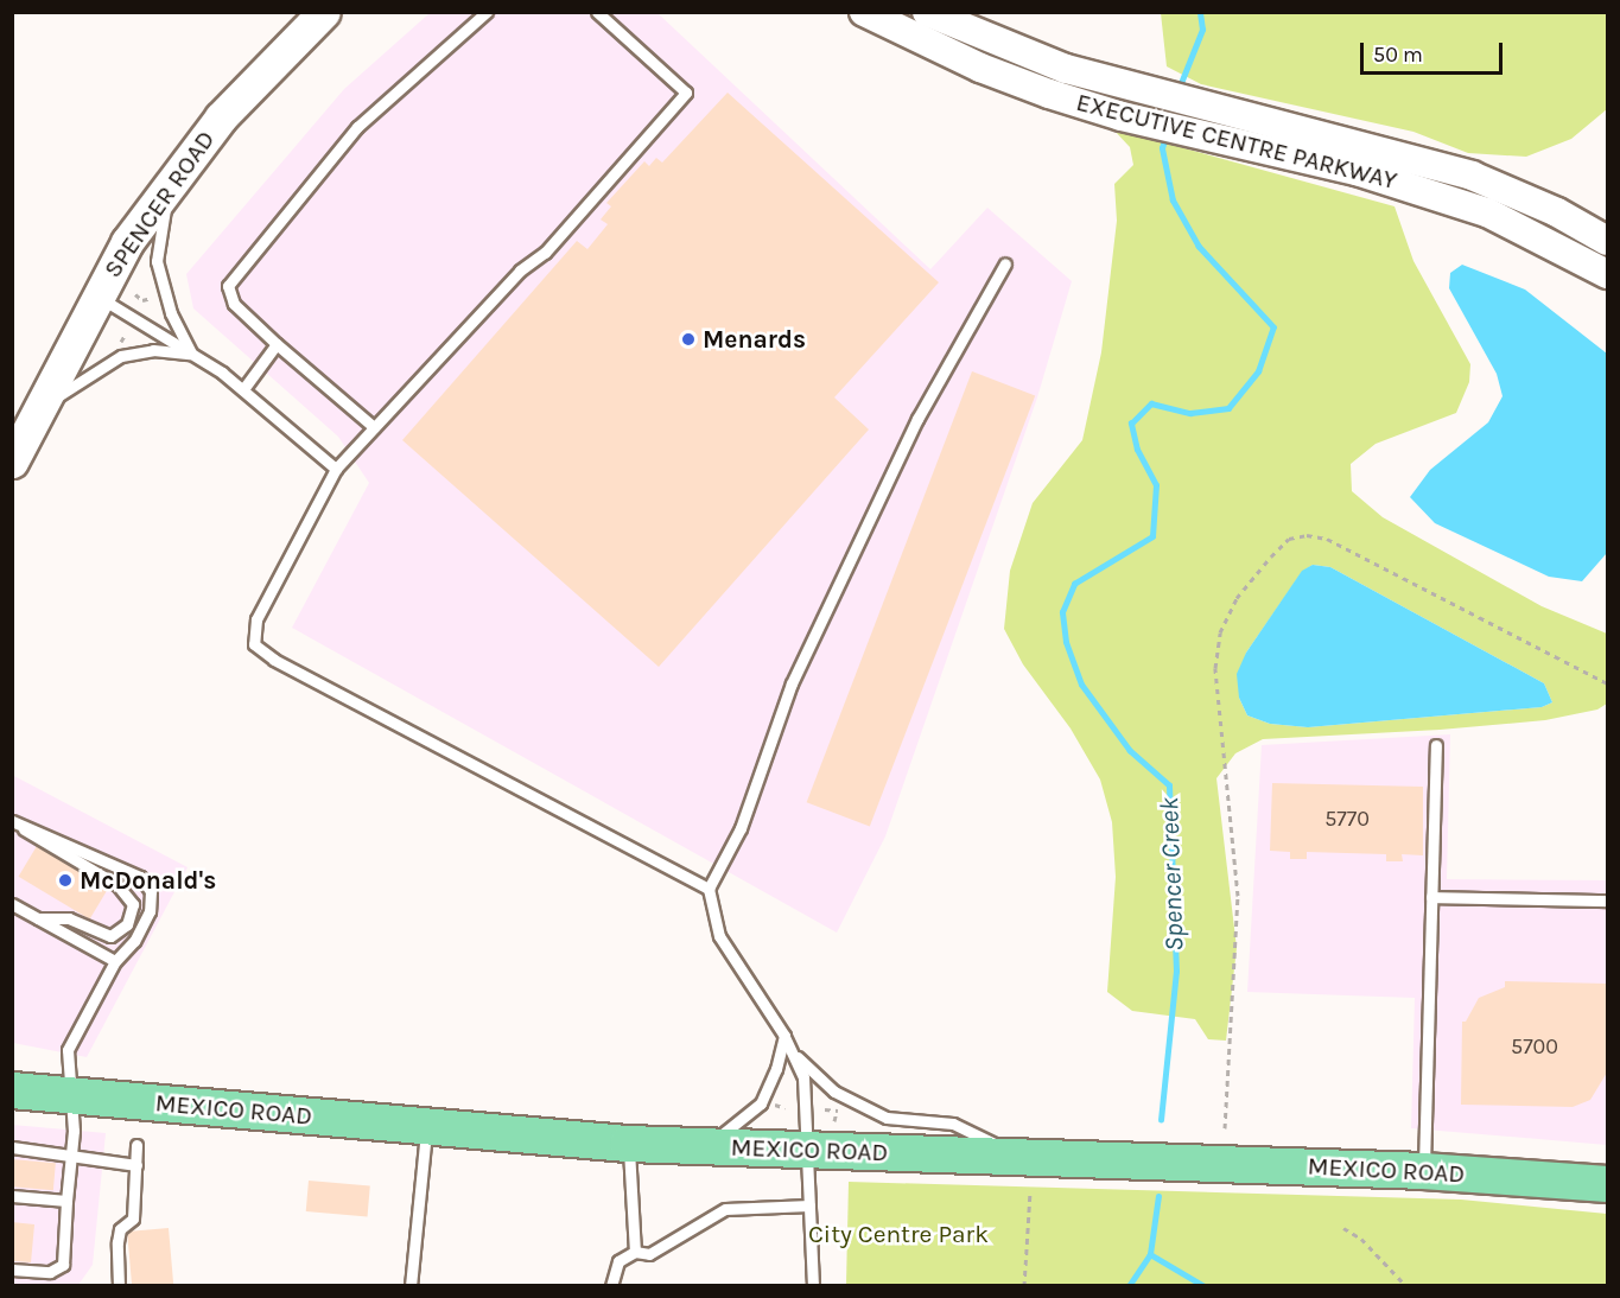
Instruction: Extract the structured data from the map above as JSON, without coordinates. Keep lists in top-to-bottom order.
{
  "streets": {
    "main road": ["SPENCER ROAD", "MEXICO ROAD"],
    "street": ["EXECUTIVE CENTRE PARKWAY"]
  },
  "water": ["Spencer Creek"],
  "parks": ["City Centre Park"],
  "places": ["Menards", "McDonald's"],
  "house_numbers": ["5770", "5700"],
  "scale_bar": "50 m"
}
